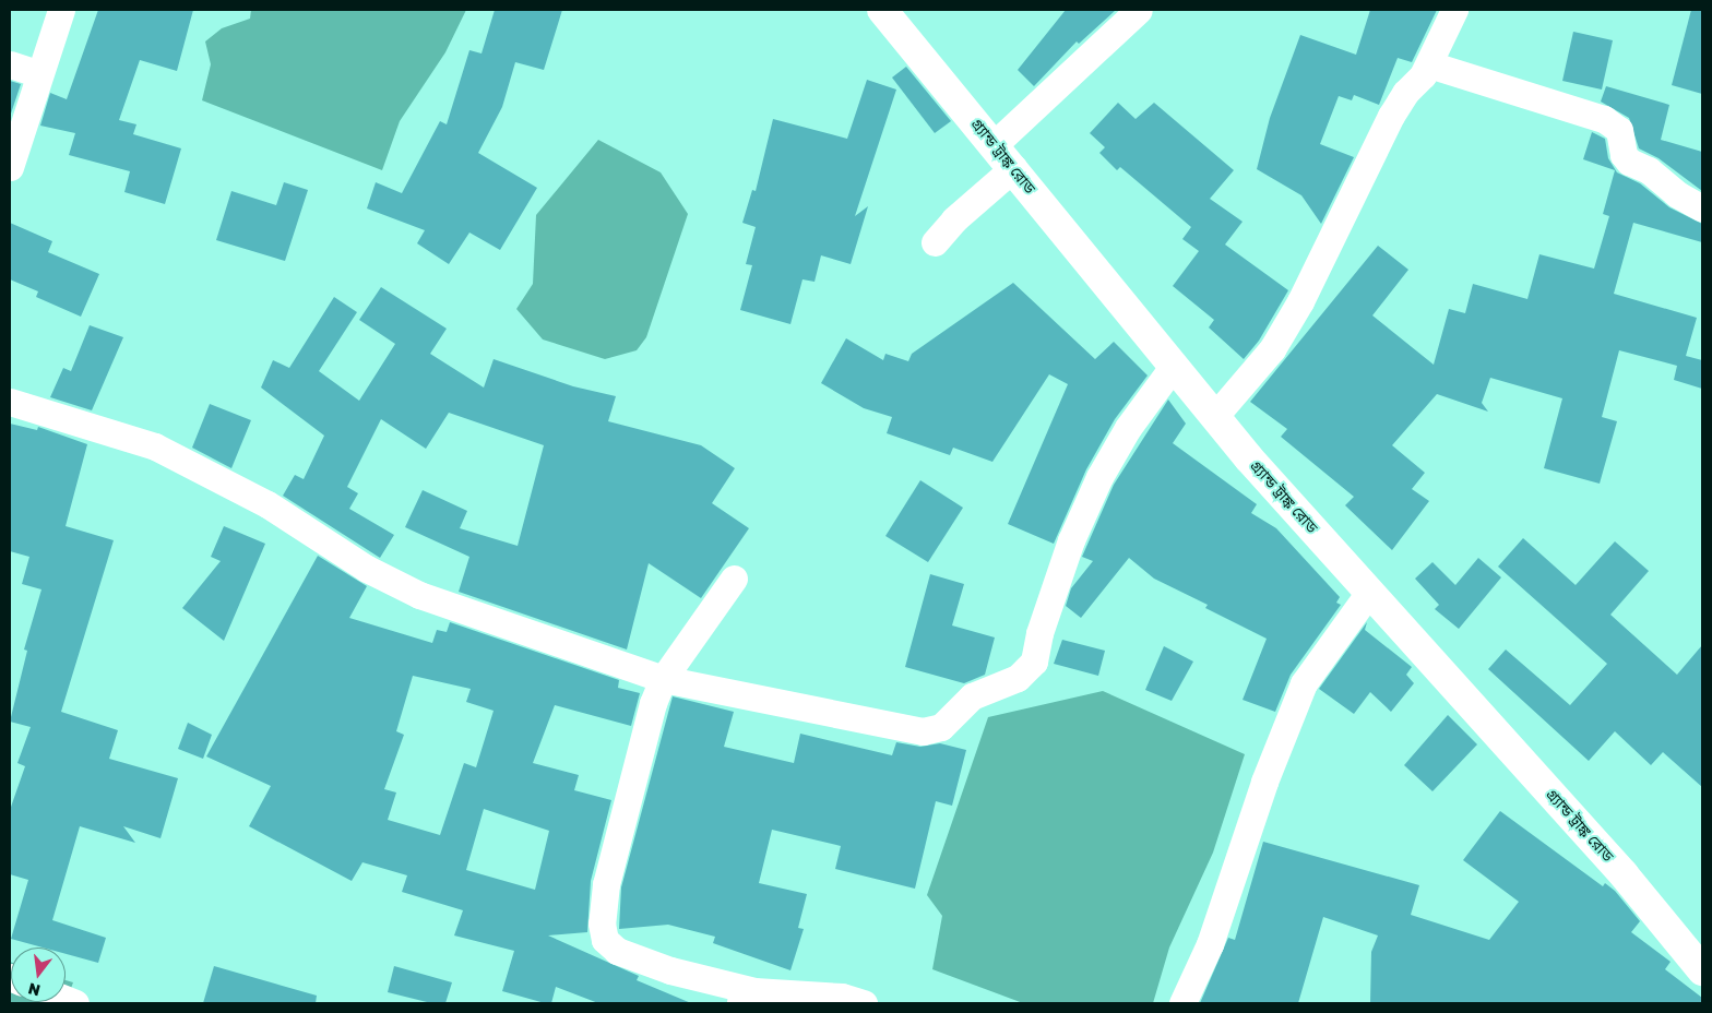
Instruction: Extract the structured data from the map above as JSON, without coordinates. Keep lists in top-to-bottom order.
{
  "streets": {
    "highway": ["গ্র্যান্ড ট্রাঙ্ক রোড"]
  },
  "north": "bottom"
}
